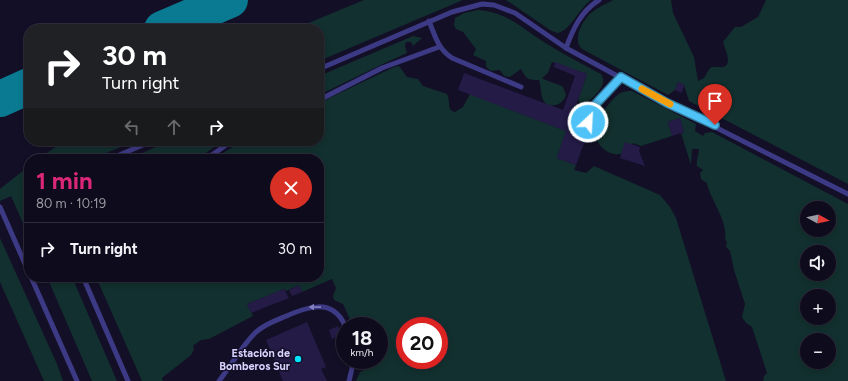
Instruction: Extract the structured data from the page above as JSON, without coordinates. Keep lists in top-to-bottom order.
{
  "places": ["Estación de Bomberos Sur"],
  "north": "right",
  "page": {
    "turn": ["30 m", "Turn right"],
    "heading": ["1 min", "80 m · 10:19"],
    "map_buttons": ["+", "−"],
    "list": [
      {
        "name": "Turn right",
        "value": "30 m"
      }
    ],
    "speed": "18 km/h",
    "limit": "20"
  }
}
